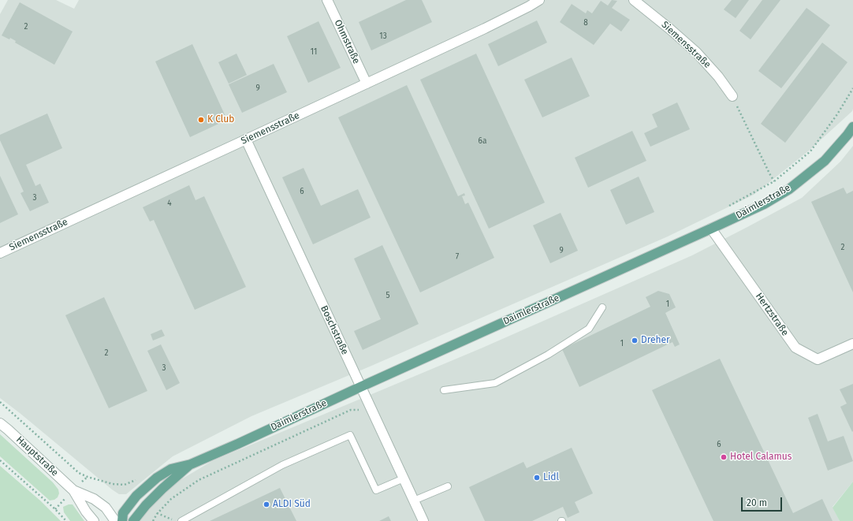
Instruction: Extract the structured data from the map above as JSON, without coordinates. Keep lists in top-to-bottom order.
{
  "streets": {
    "main road": ["Daimlerstraße"],
    "street": [
      "Ohmstraße",
      "Siemensstraße",
      "Hertzstraße",
      "Boschstraße",
      "Hauptstraße"
    ]
  },
  "crossings": [
    ["Ohmstraße", "Siemensstraße"],
    ["Siemensstraße", "Boschstraße"],
    ["Daimlerstraße", "Hertzstraße"],
    ["Daimlerstraße", "Boschstraße"]
  ],
  "places": [
    "K Club",
    "Dreher",
    "Hotel Calamus",
    "Lidl",
    "ALDI Süd"
  ],
  "house_numbers": [
    "8",
    "2",
    "13",
    "11",
    "9",
    "6a",
    "6",
    "3",
    "4",
    "2",
    "9",
    "7",
    "5",
    "1",
    "1",
    "2",
    "3",
    "6"
  ],
  "scale_bar": "20 m"
}
